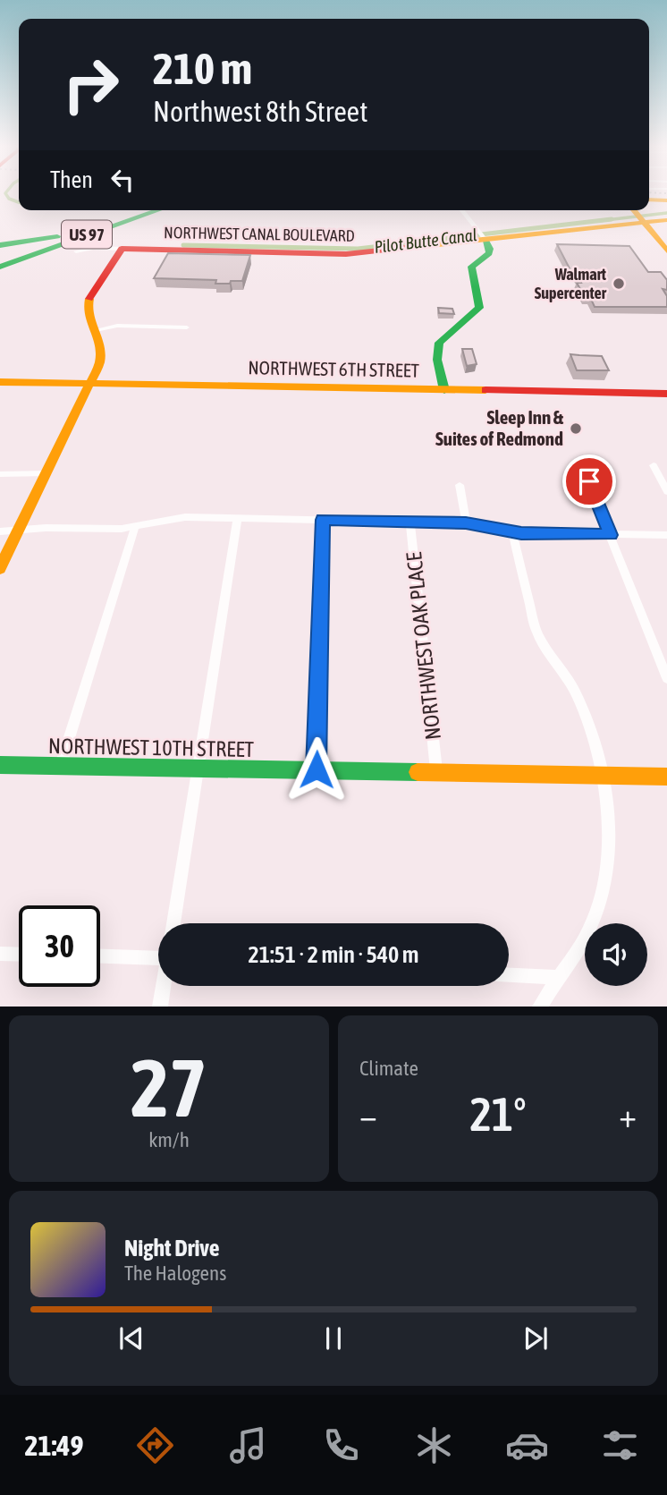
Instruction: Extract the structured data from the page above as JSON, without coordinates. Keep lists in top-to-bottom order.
{
  "streets": {
    "main road": [
      "US 97",
      "NORTHWEST CANAL BOULEVARD",
      "NORTHWEST 6TH STREET",
      "NORTHWEST 10TH STREET"
    ],
    "street": ["NORTHWEST OAK PLACE"]
  },
  "crossings": [
    ["NORTHWEST OAK PLACE", "NORTHWEST 10TH STREET"]
  ],
  "water": ["Pilot Butte Canal"],
  "places": ["Walmart Supercenter", "Sleep Inn & Suites of Redmond"],
  "page": {
    "turn": ["210 m", "Northwest 8th Street"],
    "then": "Then",
    "limit": "30",
    "trip": "21:51 · 2 min · 540 m",
    "tile": [
      ["27", "km/h"],
      "Climate"
    ],
    "heat": ["−", "21°", "+"],
    "song": ["Night Drive", "The Halogens"],
    "tabs": "21:49"
  }
}
